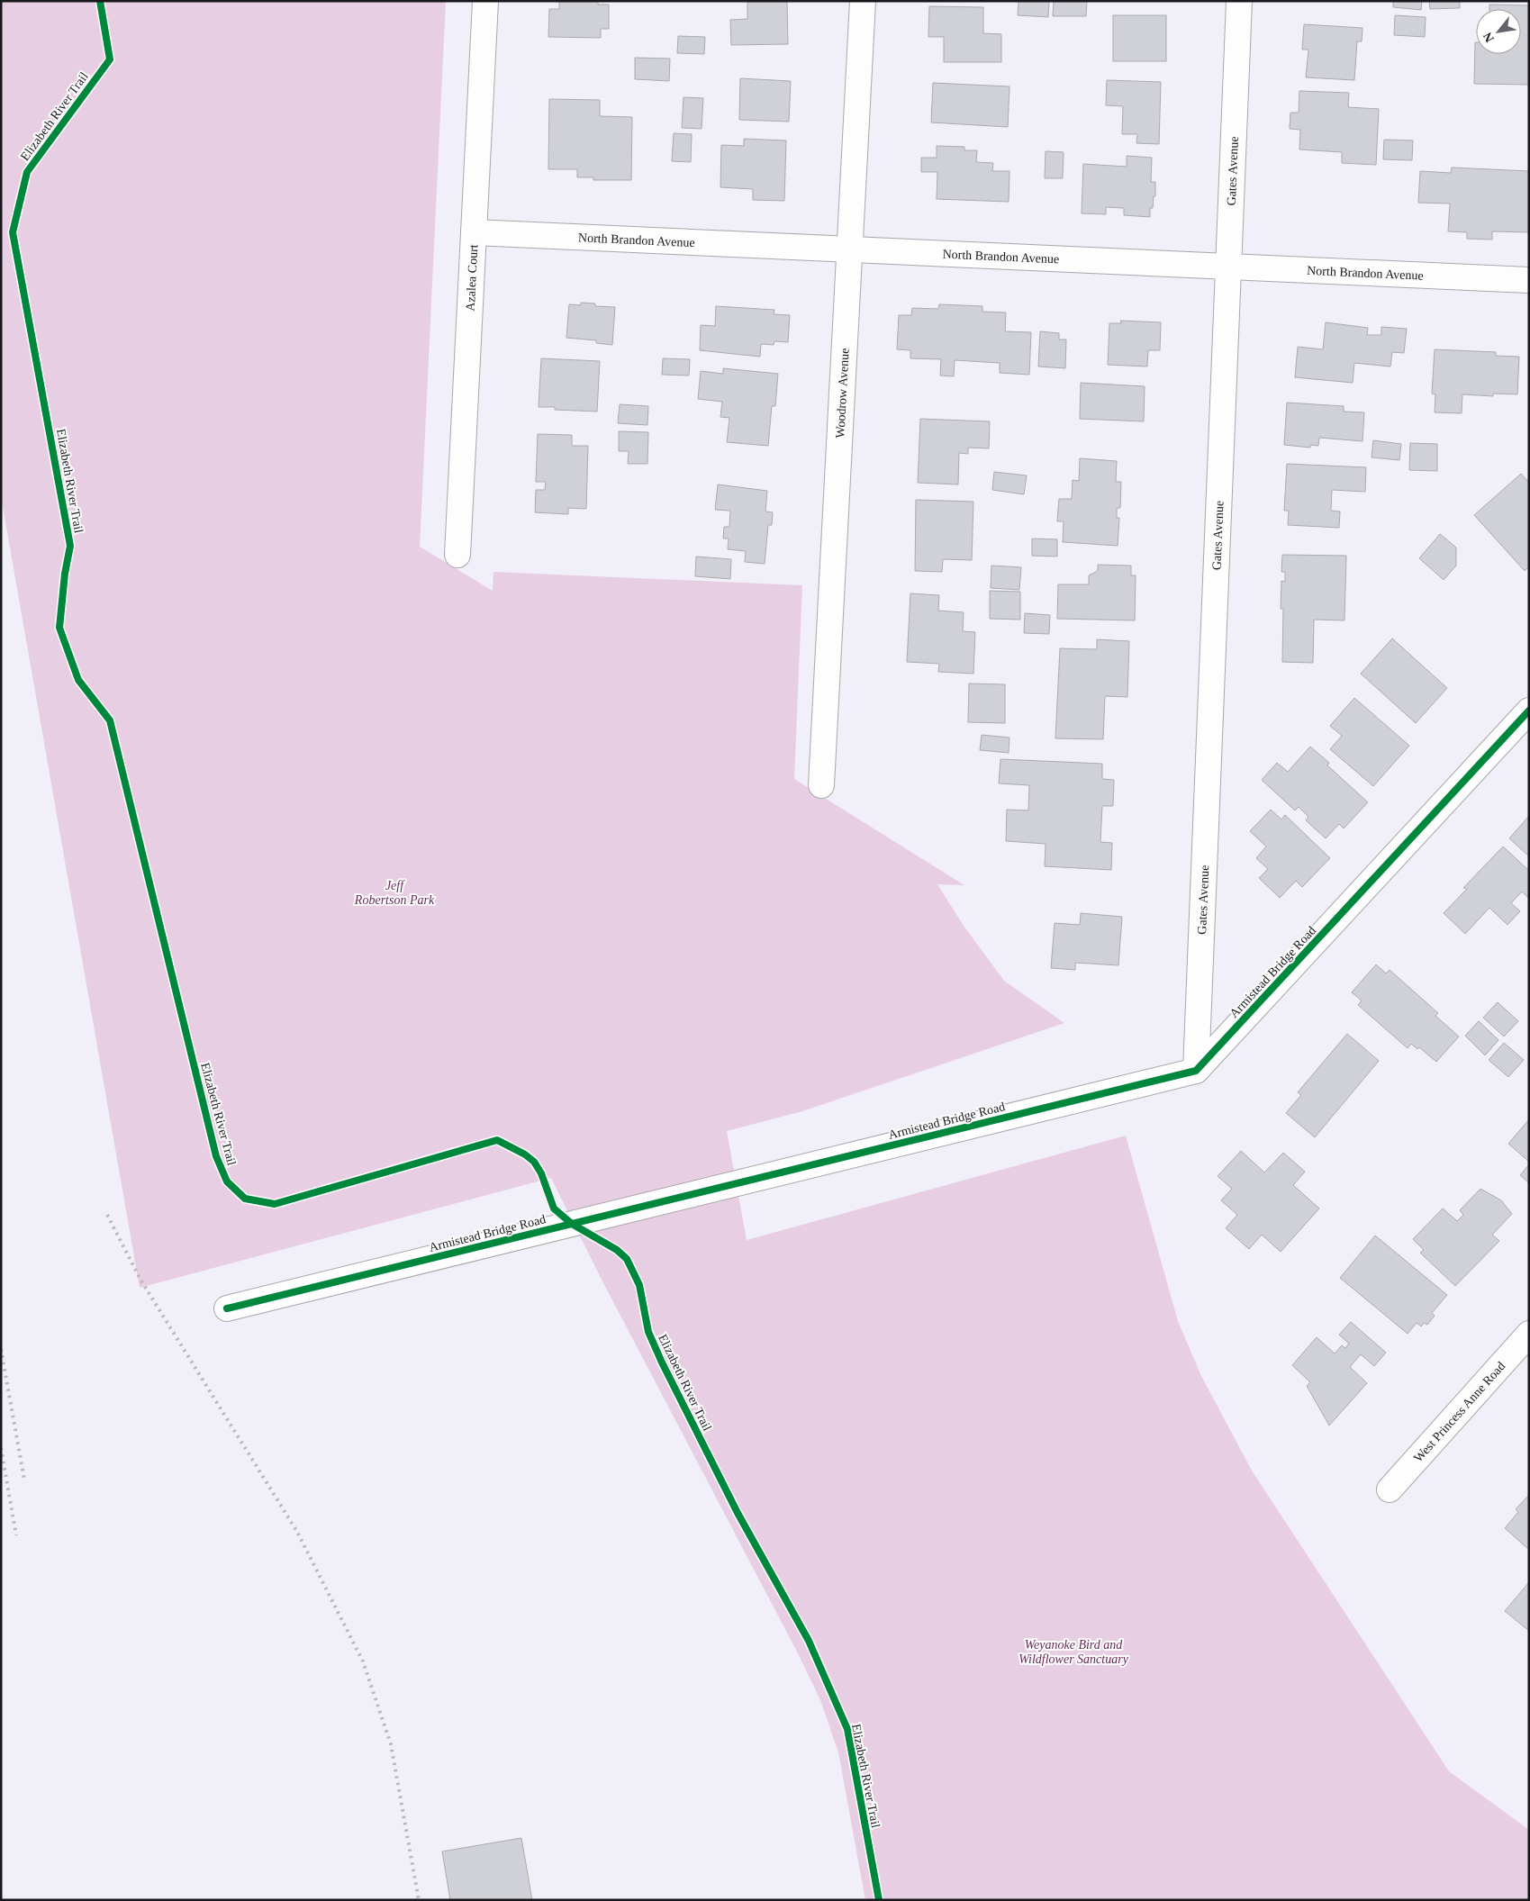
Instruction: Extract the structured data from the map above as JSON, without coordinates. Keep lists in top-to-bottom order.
{
  "streets": {
    "street": [
      "Gates Avenue",
      "North Brandon Avenue",
      "Azalea Court",
      "Woodrow Avenue",
      "Armistead Bridge Road",
      "West Princess Anne Road"
    ],
    "cycle path": ["Elizabeth River Trail"]
  },
  "crossings": [
    ["Gates Avenue", "North Brandon Avenue"],
    ["Gates Avenue", "Armistead Bridge Road"],
    ["North Brandon Avenue", "Azalea Court"],
    ["North Brandon Avenue", "Woodrow Avenue"]
  ],
  "parks": ["Jeff Robertson Park", "Weyanoke Bird and Wildflower Sanctuary"],
  "north": "bottom left"
}
